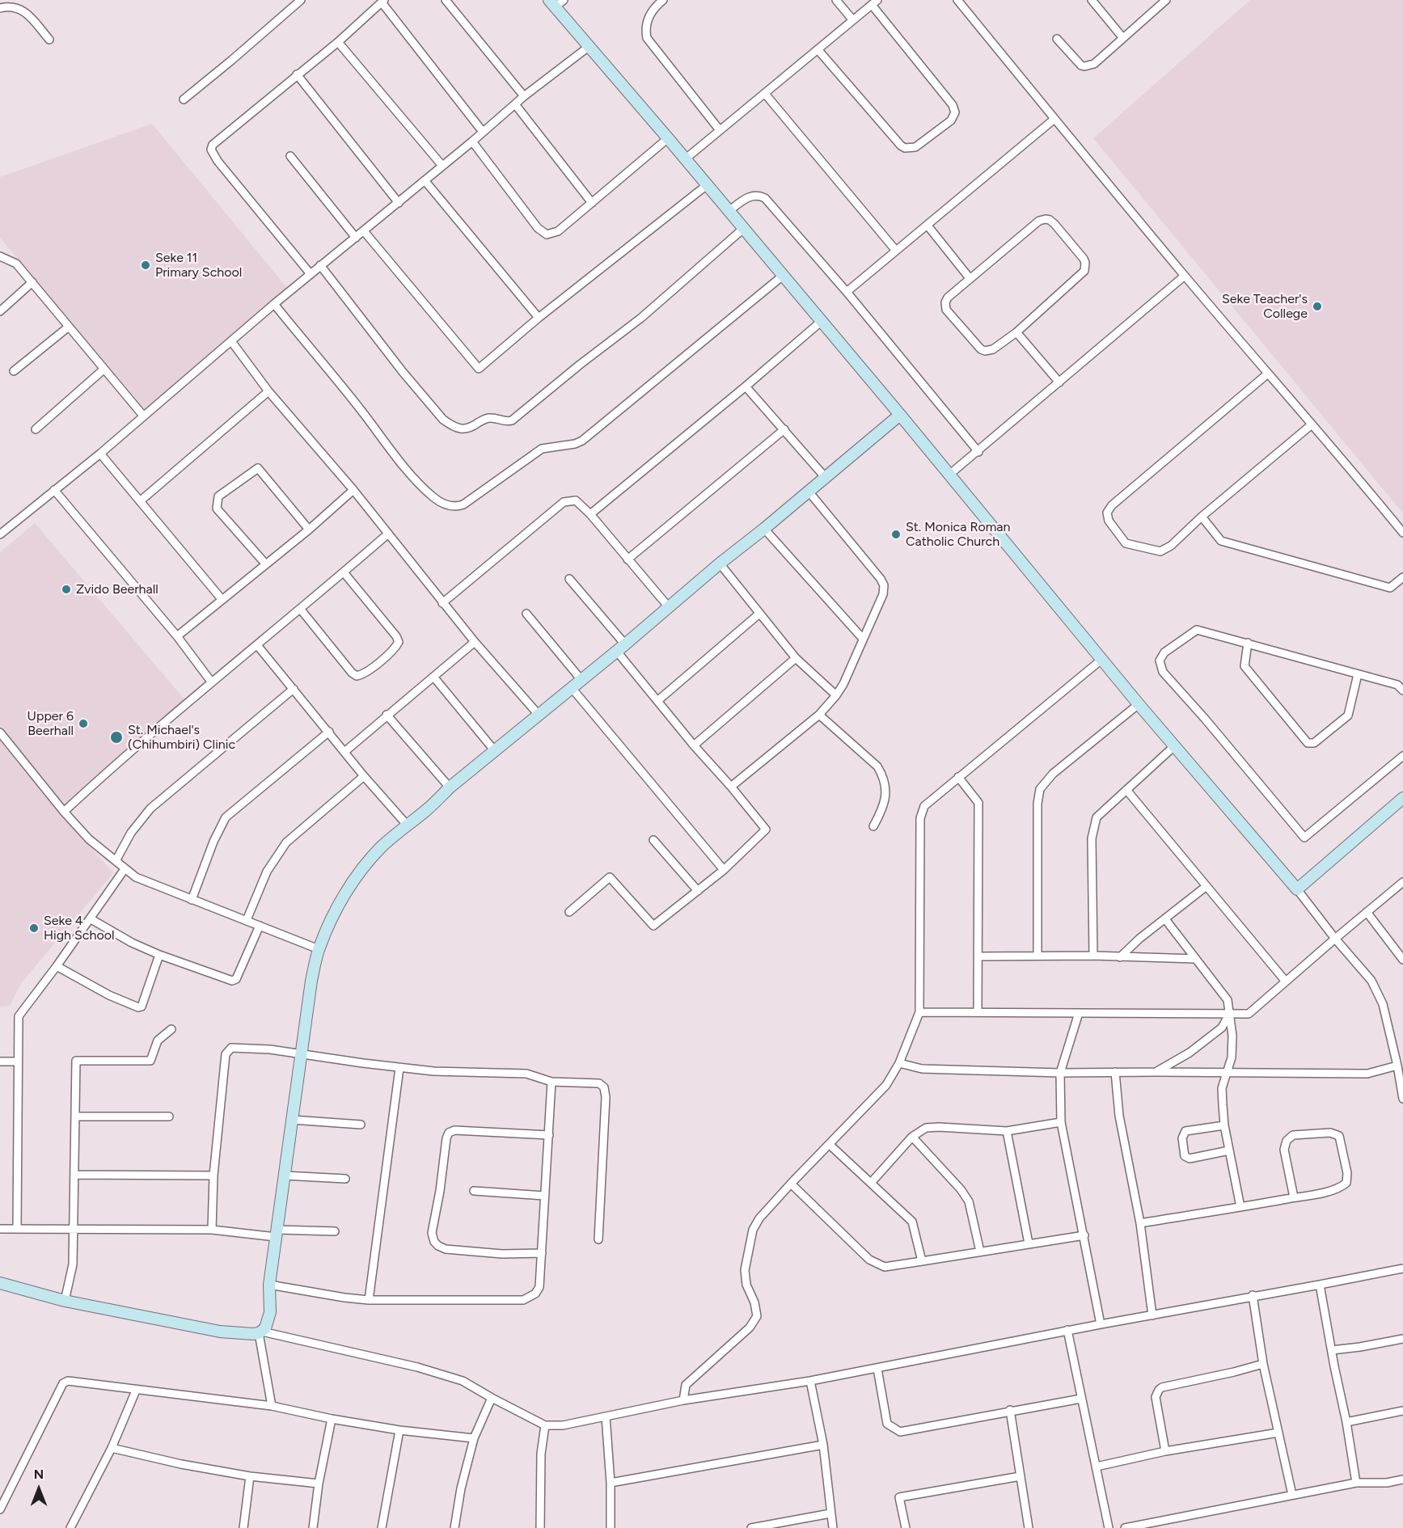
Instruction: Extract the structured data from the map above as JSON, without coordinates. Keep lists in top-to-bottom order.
{
  "places": [
    "Seke 11 Primary School",
    "Seke Teacher's College",
    "St. Monica Roman Catholic Church",
    "Zvido Beerhall",
    "Upper 6 Beerhall",
    "St. Michael's (Chihumbiri) Clinic",
    "Seke 4 High School"
  ],
  "north": "top"
}
